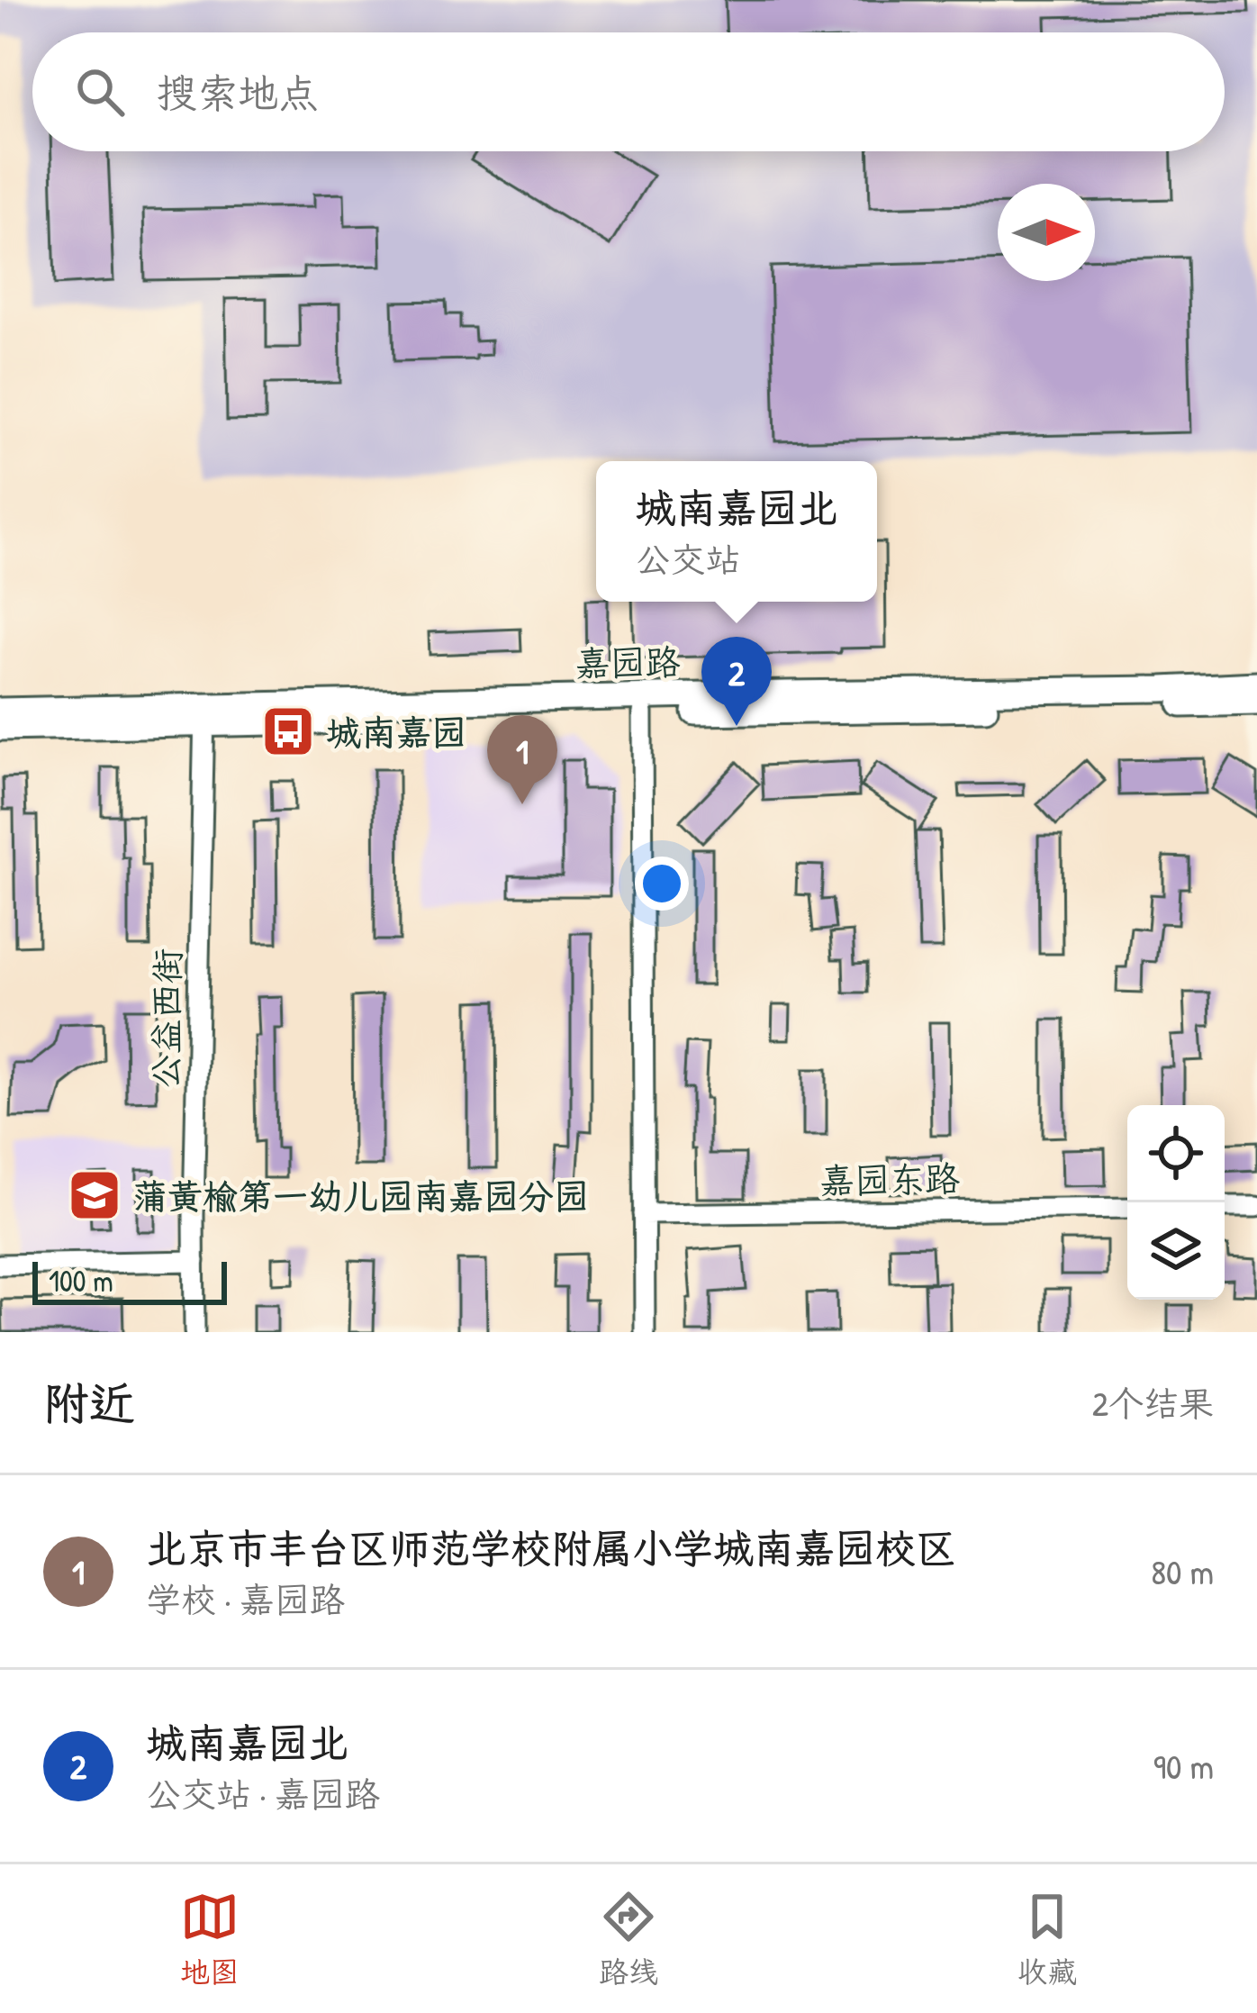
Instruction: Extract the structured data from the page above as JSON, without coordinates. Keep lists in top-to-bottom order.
{
  "streets": {
    "main road": ["嘉园路"],
    "street": ["公益西街", "嘉园东路"]
  },
  "crossings": [
    ["嘉园路", "公益西街"]
  ],
  "places": {
    "bus stop": ["城南嘉园"],
    "school or university": ["蒲黄榆第一幼儿园南嘉园分园"]
  },
  "scale_bar": "100 m",
  "north": "right",
  "page": {
    "search": "搜索地点",
    "popup": ["城南嘉园北", "公交站"],
    "pins": ["2", "1"],
    "scale": "100 m",
    "heading": ["附近", "2个结果"],
    "list": [
      {
        "mark": "1",
        "name": "北京市丰台区师范学校附属小学城南嘉园校区",
        "note": "学校 · 嘉园路",
        "value": "80 m"
      },
      {
        "mark": "2",
        "name": "城南嘉园北",
        "note": "公交站 · 嘉园路",
        "value": "90 m"
      }
    ],
    "nav": ["地图", "路线", "收藏"]
  }
}
